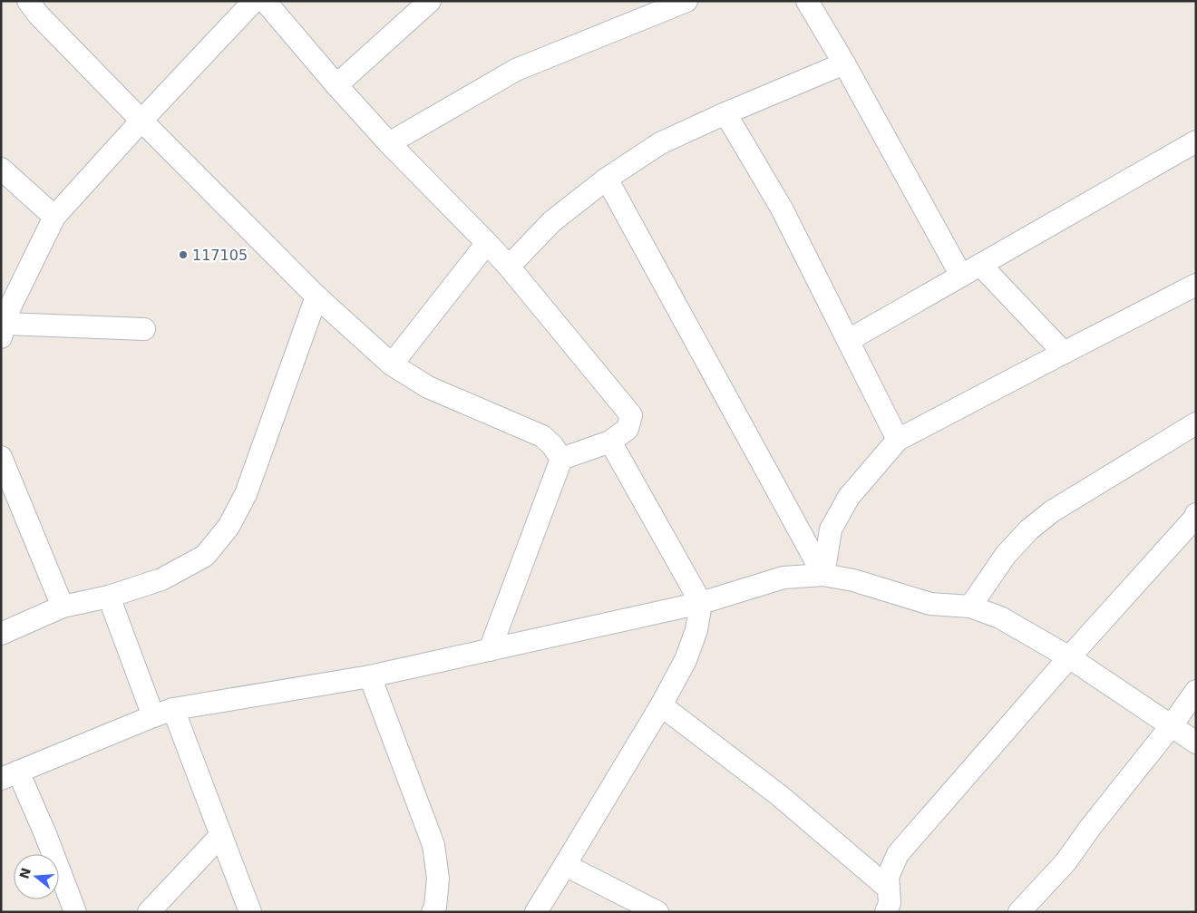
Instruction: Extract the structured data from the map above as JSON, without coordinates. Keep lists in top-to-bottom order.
{
  "places": ["117105"],
  "north": "left"
}
